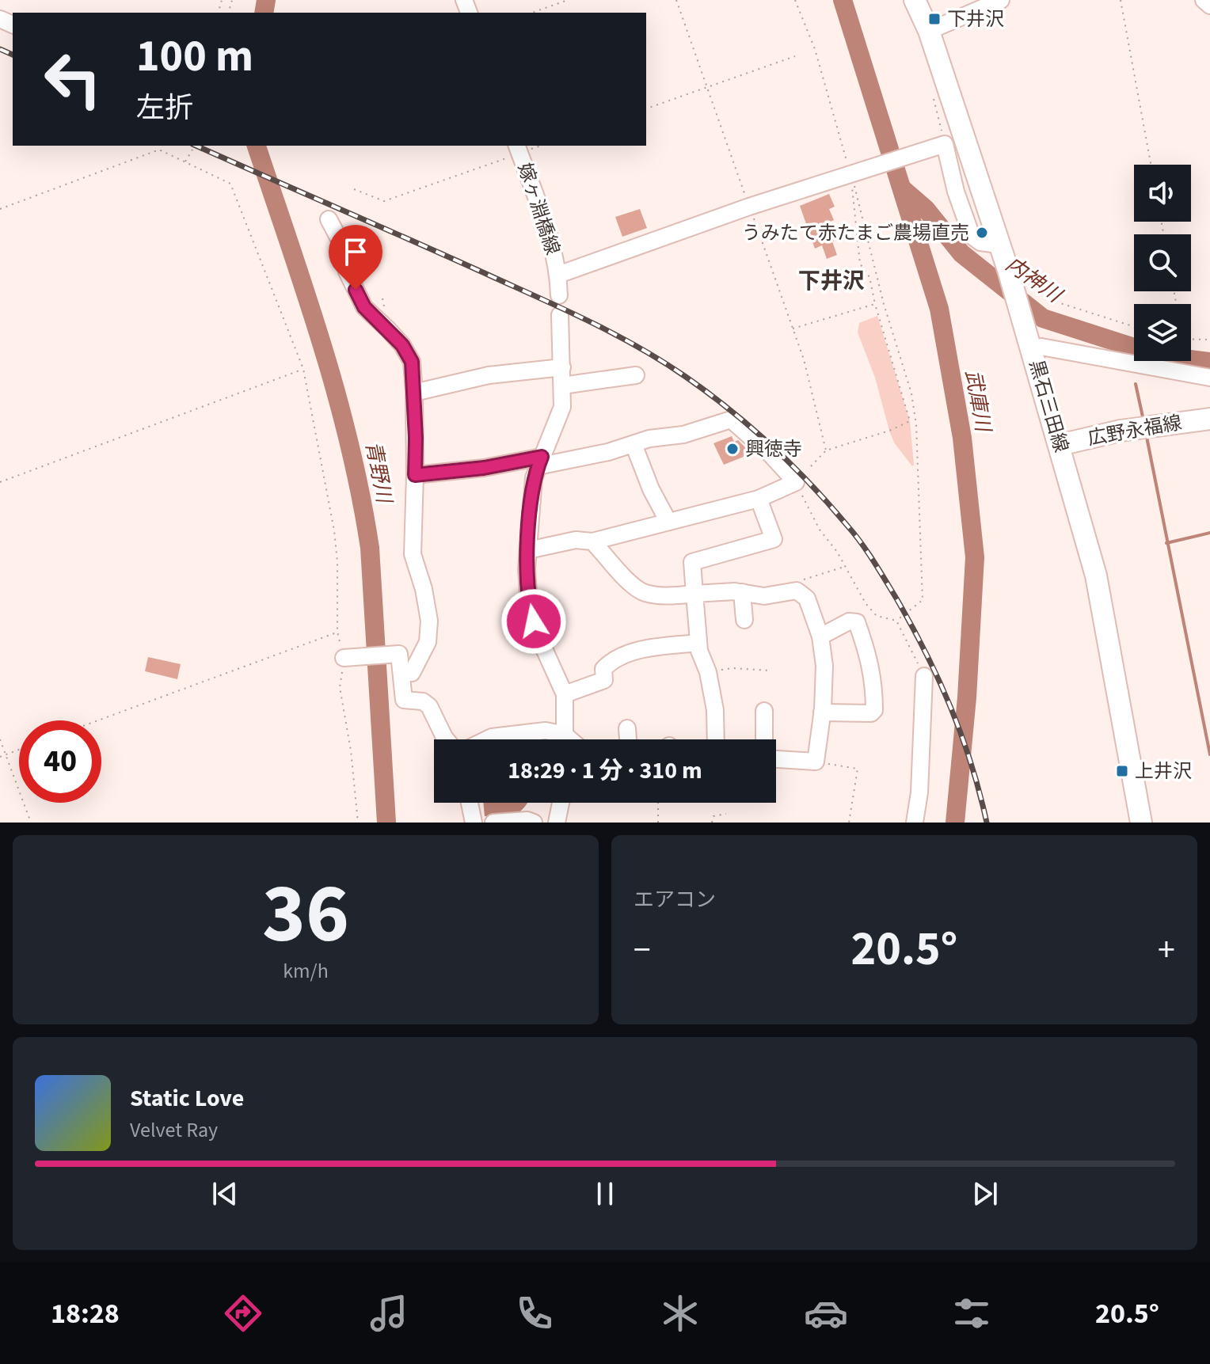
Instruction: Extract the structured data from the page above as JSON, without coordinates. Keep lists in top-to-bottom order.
{
  "streets": {
    "main road": ["黒石三田線", "広野永福線"],
    "street": ["嫁ヶ淵橋線"]
  },
  "crossings": [
    ["黒石三田線", "広野永福線"]
  ],
  "districts": ["下井沢"],
  "water": ["内神川", "武庫川", "青野川"],
  "places": {
    "transit": ["下井沢", "上井沢"],
    "other": ["うみたて赤たまご農場直売", "興徳寺"]
  },
  "page": {
    "turn": ["100 m", "左折"],
    "limit": "40",
    "trip": "18:29 · 1 分 · 310 m",
    "tile": [
      ["36", "km/h"],
      "エアコン"
    ],
    "heat": ["−", "20.5°", "+"],
    "song": ["Static Love", "Velvet Ray"],
    "tabs": ["18:28", "20.5°"]
  }
}
